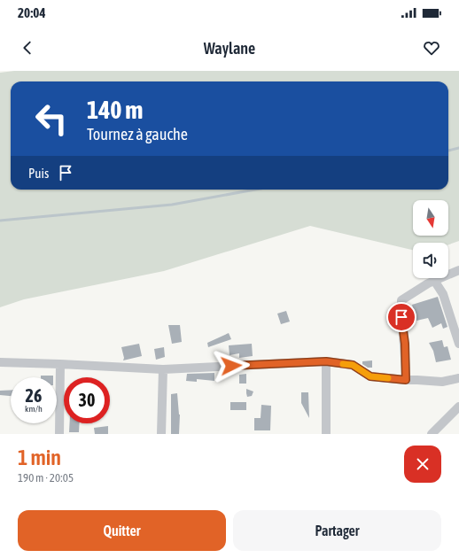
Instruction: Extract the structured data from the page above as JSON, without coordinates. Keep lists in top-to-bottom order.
{
  "north": "bottom",
  "page": {
    "status": "20:04",
    "header": "Waylane",
    "turn": ["140 m", "Tournez à gauche"],
    "then": "Puis",
    "speed": "26 km/h",
    "limit": "30",
    "heading": ["1 min", "190 m · 20:05"],
    "buttons": ["Quitter", "Partager"]
  }
}
